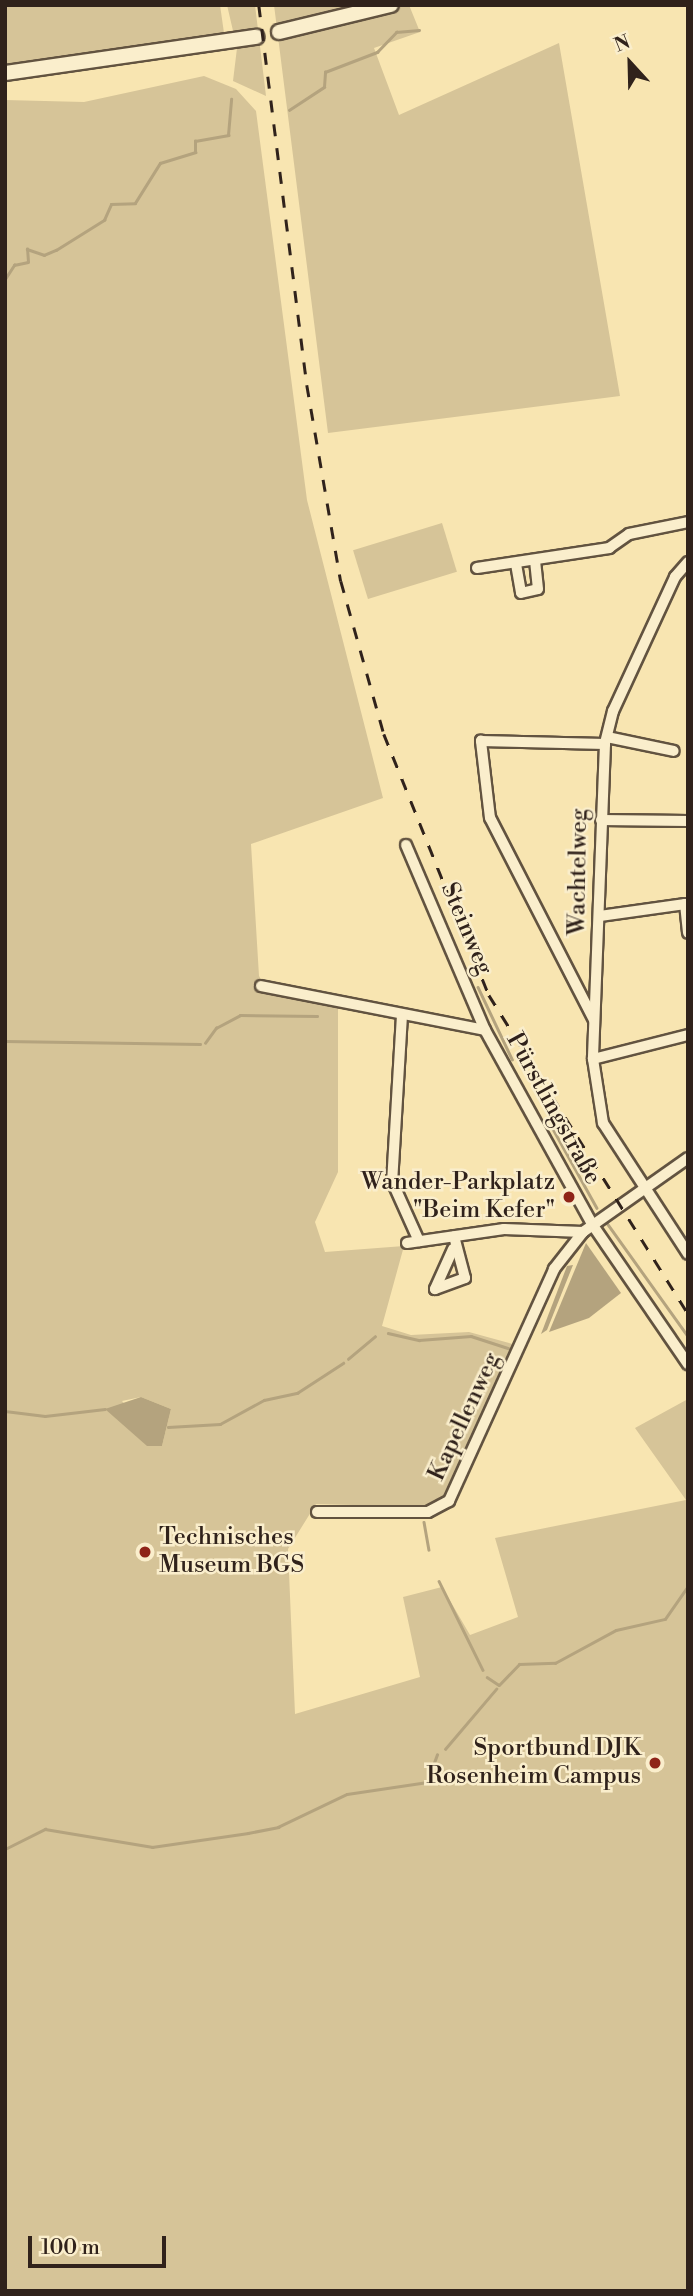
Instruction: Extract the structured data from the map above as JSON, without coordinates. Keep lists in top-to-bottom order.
{
  "streets": {
    "street": [
      "Wachtelweg",
      "Steinweg",
      "Pürstlingstraße",
      "Kapellenweg"
    ]
  },
  "crossings": [
    ["Wachtelweg", "Kapellenweg"],
    ["Steinweg", "Pürstlingstraße"],
    ["Pürstlingstraße", "Kapellenweg"]
  ],
  "places": ["Wander-Parkplatz \"Beim Kefer\"", "Technisches Museum BGS", "Sportbund DJK Rosenheim Campus"],
  "scale_bar": "100 m",
  "north": "top"
}
